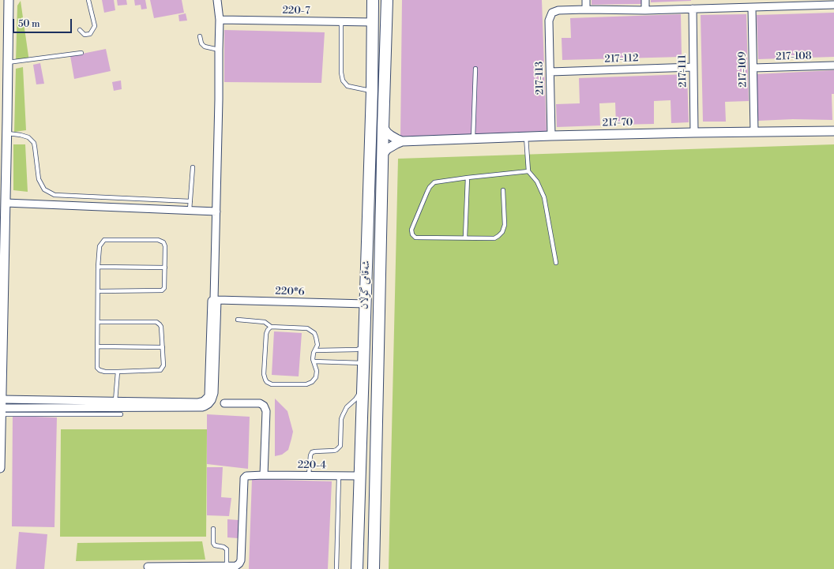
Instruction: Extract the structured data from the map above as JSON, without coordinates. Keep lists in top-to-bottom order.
{
  "streets": {
    "main road": ["شەقامی گوڵان"],
    "street": [
      "220-7",
      "217-108",
      "217-112",
      "217-109",
      "217-111",
      "217-113",
      "217-70",
      "220*6",
      "220-4"
    ]
  },
  "crossings": [
    ["220-7", "شەقامی گوڵان"],
    ["217-108", "217-109"],
    ["217-112", "217-111"],
    ["217-112", "217-113"],
    ["217-109", "217-70"],
    ["217-111", "217-70"],
    ["217-113", "217-70"],
    ["217-70", "شەقامی گوڵان"],
    ["شەقامی گوڵان", "220*6"],
    ["شەقامی گوڵان", "220-4"]
  ],
  "scale_bar": "50 m"
}
